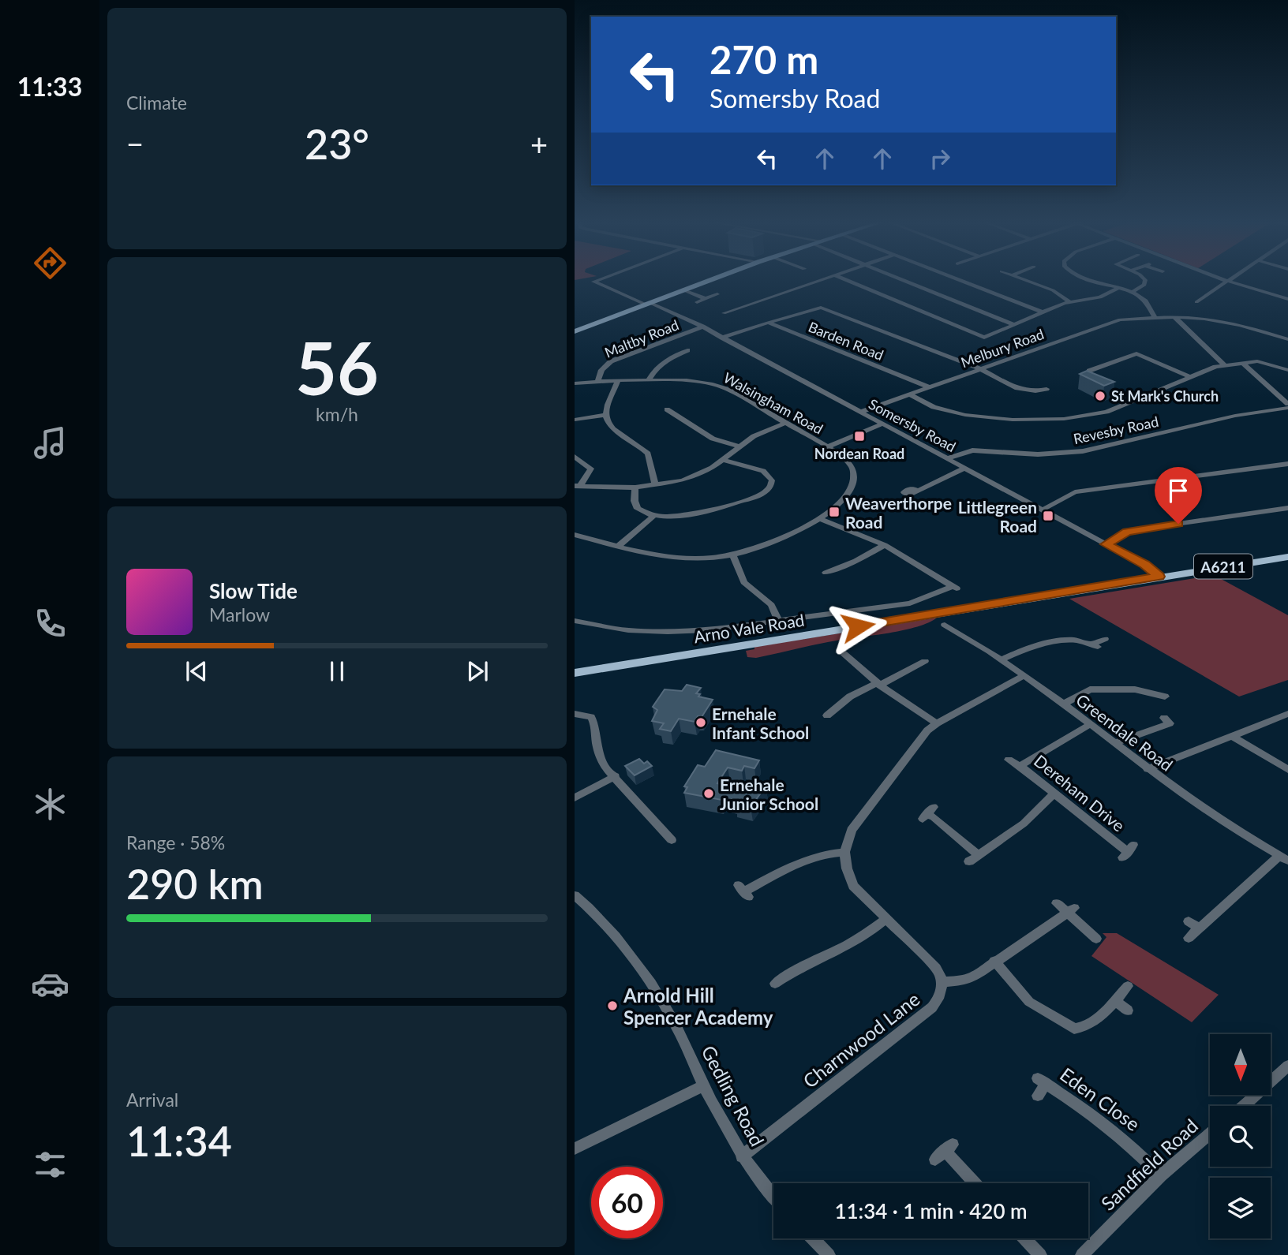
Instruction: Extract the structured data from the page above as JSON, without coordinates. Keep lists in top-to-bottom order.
{
  "streets": {
    "main road": ["A6211", "Arno Vale Road"],
    "street": [
      "Maltby Road",
      "Barden Road",
      "Melbury Road",
      "Walsingham Road",
      "Somersby Road",
      "Revesby Road",
      "Greendale Road",
      "Dereham Drive",
      "Charnwood Lane",
      "Gedling Road",
      "Eden Close",
      "Sandfield Road"
    ]
  },
  "crossings": [
    ["Maltby Road", "Walsingham Road"],
    ["Maltby Road", "Somersby Road"],
    ["Barden Road", "Melbury Road"],
    ["Melbury Road", "Somersby Road"],
    ["Somersby Road", "Revesby Road"],
    ["Somersby Road", "Arno Vale Road"],
    ["Greendale Road", "Dereham Drive"],
    ["Charnwood Lane", "Gedling Road"],
    ["Eden Close", "Sandfield Road"]
  ],
  "places": {
    "other": [
      "St Mark's Church",
      "Ernehale Infant School",
      "Ernehale Junior School",
      "Arnold Hill Spencer Academy"
    ],
    "transit": ["Nordean Road", "Weaverthorpe Road", "Littlegreen Road"]
  },
  "north": "bottom",
  "page": {
    "tabs": "11:33",
    "tile": [
      "Climate",
      ["56", "km/h"],
      ["Range · 58%", "290 km"],
      ["Arrival", "11:34"]
    ],
    "turn": ["270 m", "Somersby Road"],
    "heat": ["−", "23°", "+"],
    "song": ["Slow Tide", "Marlow"],
    "limit": "60",
    "trip": "11:34 · 1 min · 420 m"
  }
}
